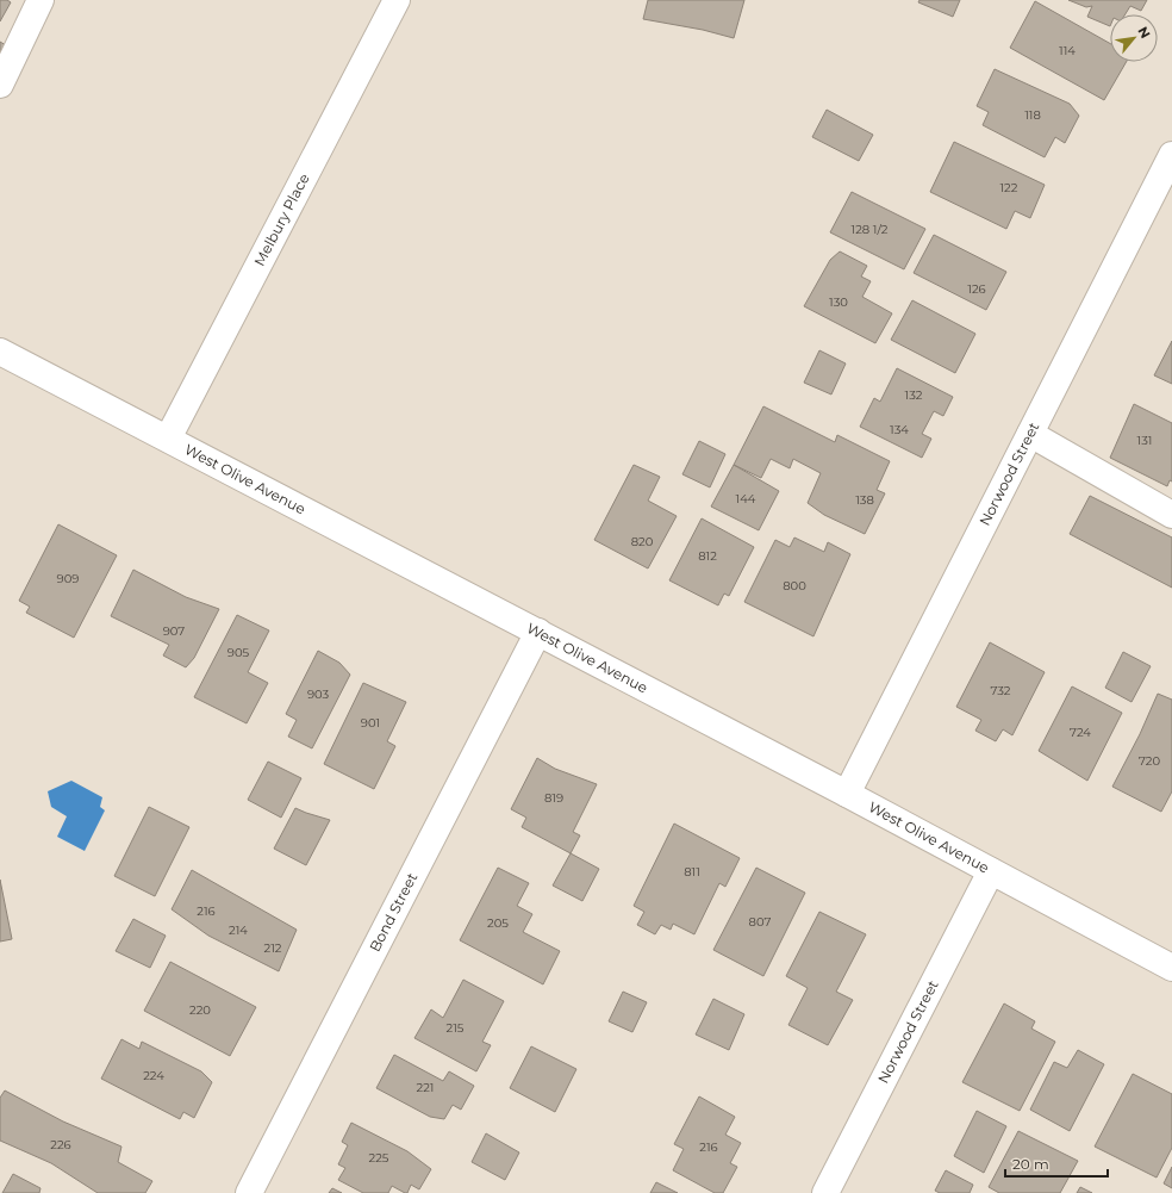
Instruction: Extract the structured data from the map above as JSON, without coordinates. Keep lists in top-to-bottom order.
{
  "streets": {
    "street": [
      "Melbury Place",
      "Norwood Street",
      "West Olive Avenue",
      "Bond Street"
    ]
  },
  "crossings": [
    ["Melbury Place", "West Olive Avenue"],
    ["Norwood Street", "West Olive Avenue"],
    ["West Olive Avenue", "Bond Street"]
  ],
  "house_numbers": [
    "114",
    "118",
    "122",
    "128 1/2",
    "126",
    "130",
    "132",
    "134",
    "131",
    "144",
    "138",
    "820",
    "812",
    "909",
    "800",
    "907",
    "905",
    "732",
    "903",
    "901",
    "724",
    "720",
    "819",
    "811",
    "216",
    "807",
    "205",
    "214",
    "212",
    "220",
    "215",
    "224",
    "221",
    "226",
    "216",
    "225"
  ],
  "scale_bar": "20 m",
  "north": "top right"
}
